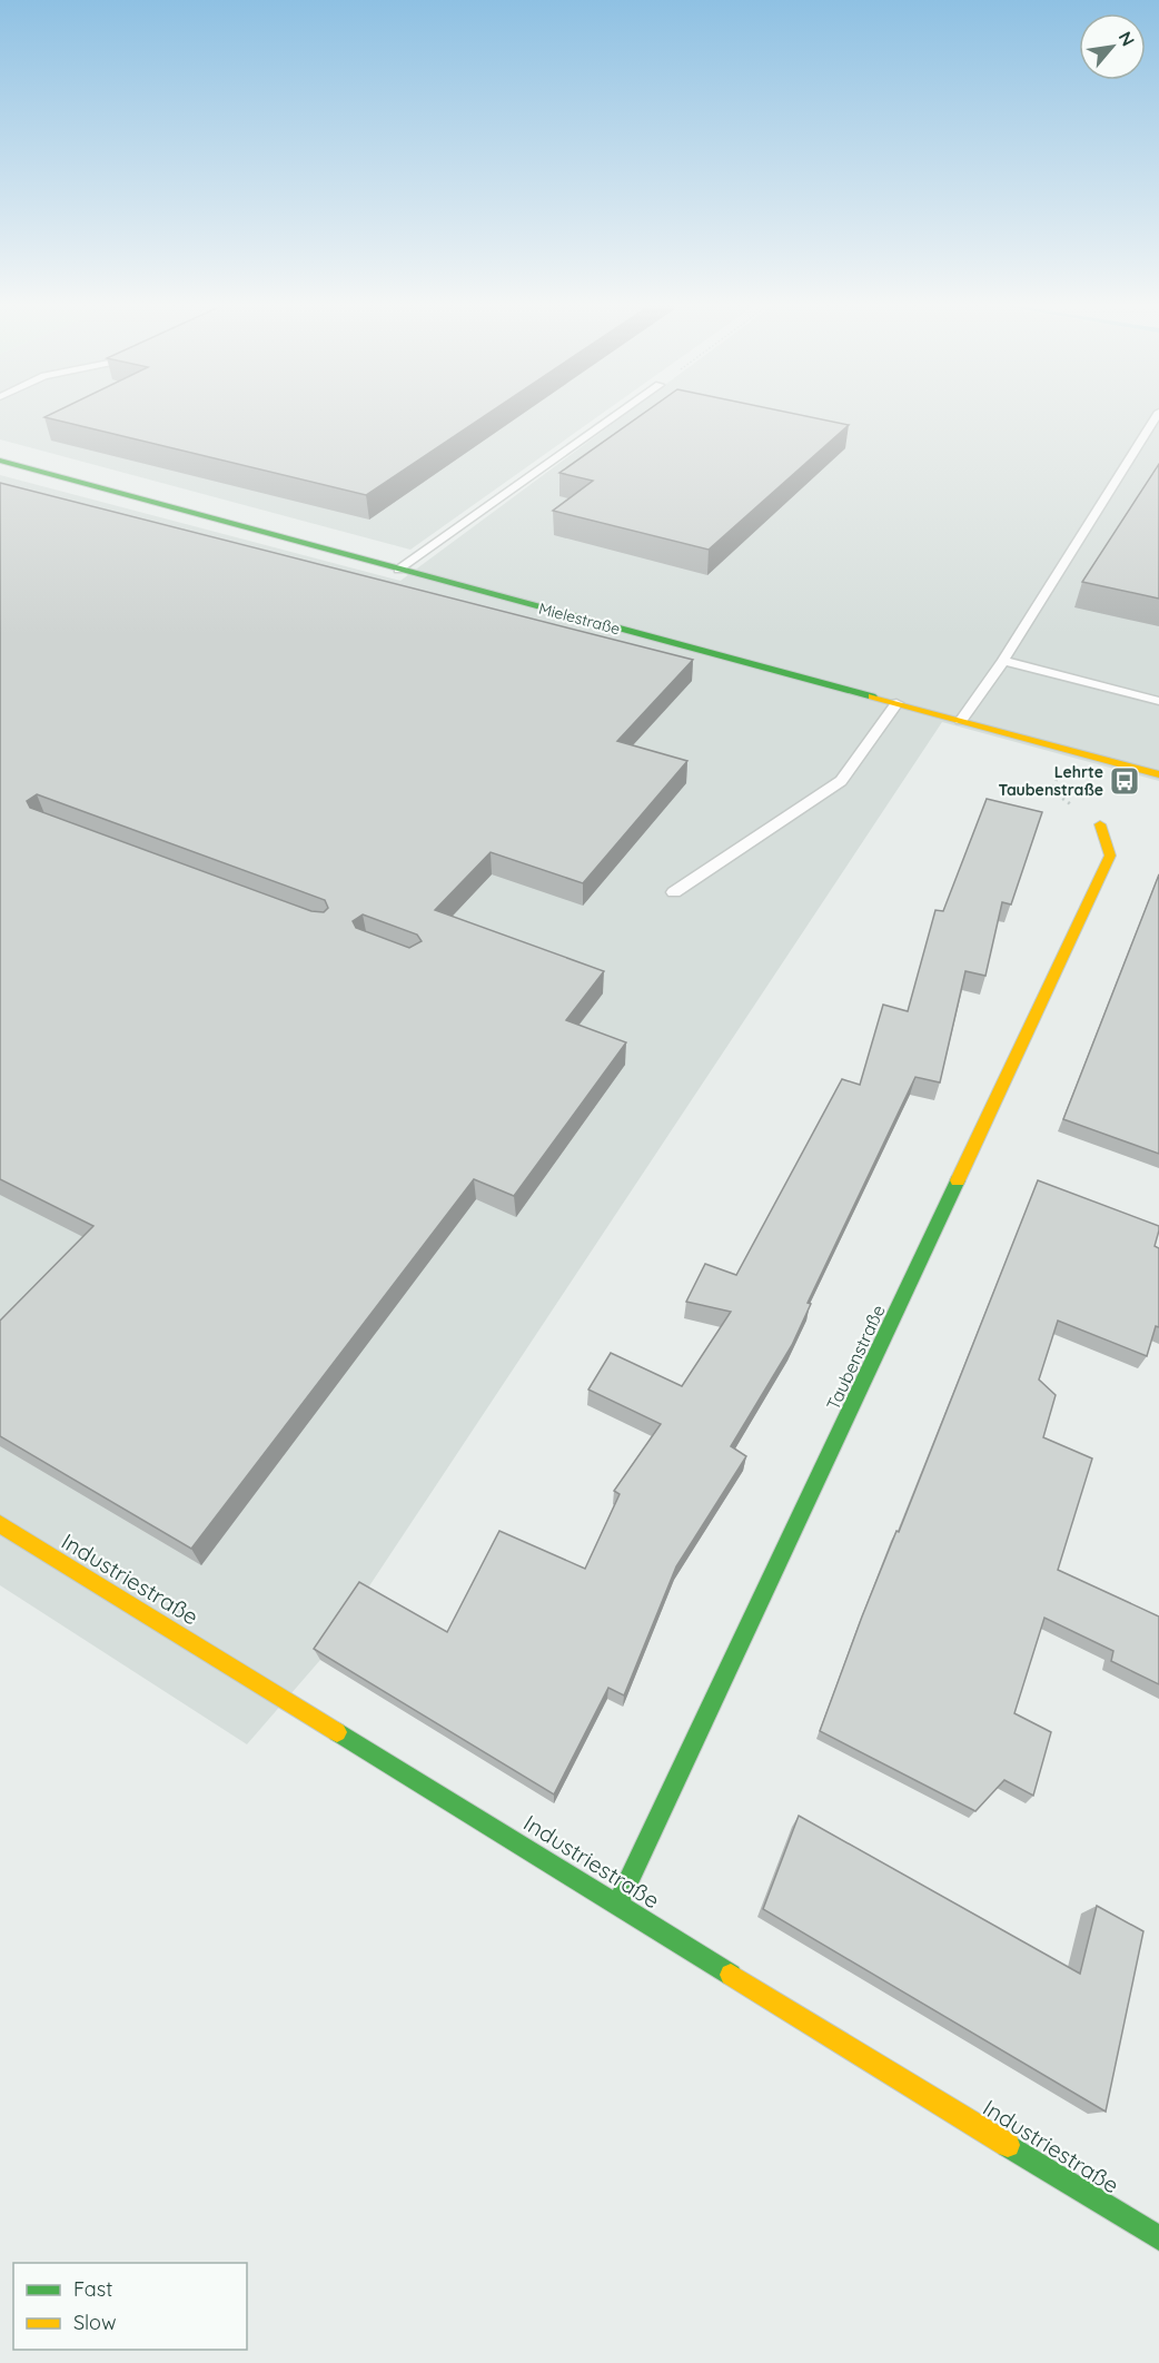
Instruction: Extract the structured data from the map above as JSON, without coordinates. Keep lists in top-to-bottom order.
{
  "streets": {
    "street": ["Mielestraße", "Taubenstraße", "Industriestraße"]
  },
  "crossings": [
    ["Taubenstraße", "Industriestraße"]
  ],
  "places": {
    "bus stop": ["Lehrte Taubenstraße"]
  },
  "legend": ["Fast", "Slow"],
  "north": "top right"
}
